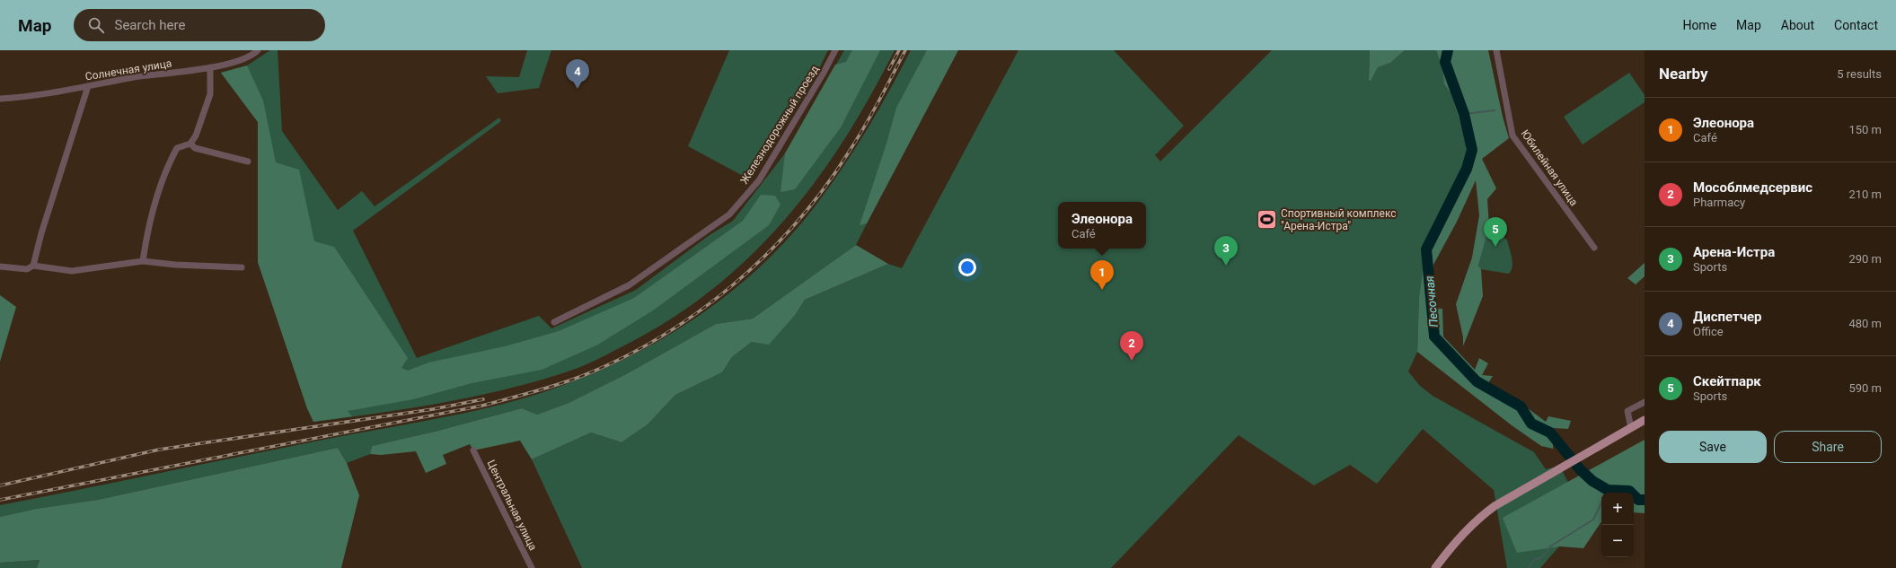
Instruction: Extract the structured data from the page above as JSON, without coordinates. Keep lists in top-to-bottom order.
{
  "streets": {
    "street": [
      "Солнечная улица",
      "Железнодорожный проезд",
      "Юбилейная улица",
      "Центральная улица"
    ]
  },
  "water": ["Песочная"],
  "places": {
    "sports": ["Спортивный комплекс \"Арена-Истра\""]
  },
  "page": {
    "header": "Map",
    "search": "Search here",
    "nav": [
      "Home",
      "Map",
      "About",
      "Contact"
    ],
    "heading": ["Nearby", "5 results"],
    "pins": [
      "4",
      "5",
      "3",
      "1",
      "2"
    ],
    "list": [
      {
        "mark": "1",
        "name": "Элеонора",
        "note": "Café",
        "value": "150 m"
      },
      {
        "mark": "2",
        "name": "Мособлмедсервис",
        "note": "Pharmacy",
        "value": "210 m"
      },
      {
        "mark": "3",
        "name": "Арена-Истра",
        "note": "Sports",
        "value": "290 m"
      },
      {
        "mark": "4",
        "name": "Диспетчер",
        "note": "Office",
        "value": "480 m"
      },
      {
        "mark": "5",
        "name": "Скейтпарк",
        "note": "Sports",
        "value": "590 m"
      }
    ],
    "popup": ["Элеонора", "Café"],
    "buttons": ["Save", "Share"],
    "map_buttons": ["+", "−"]
  }
}
